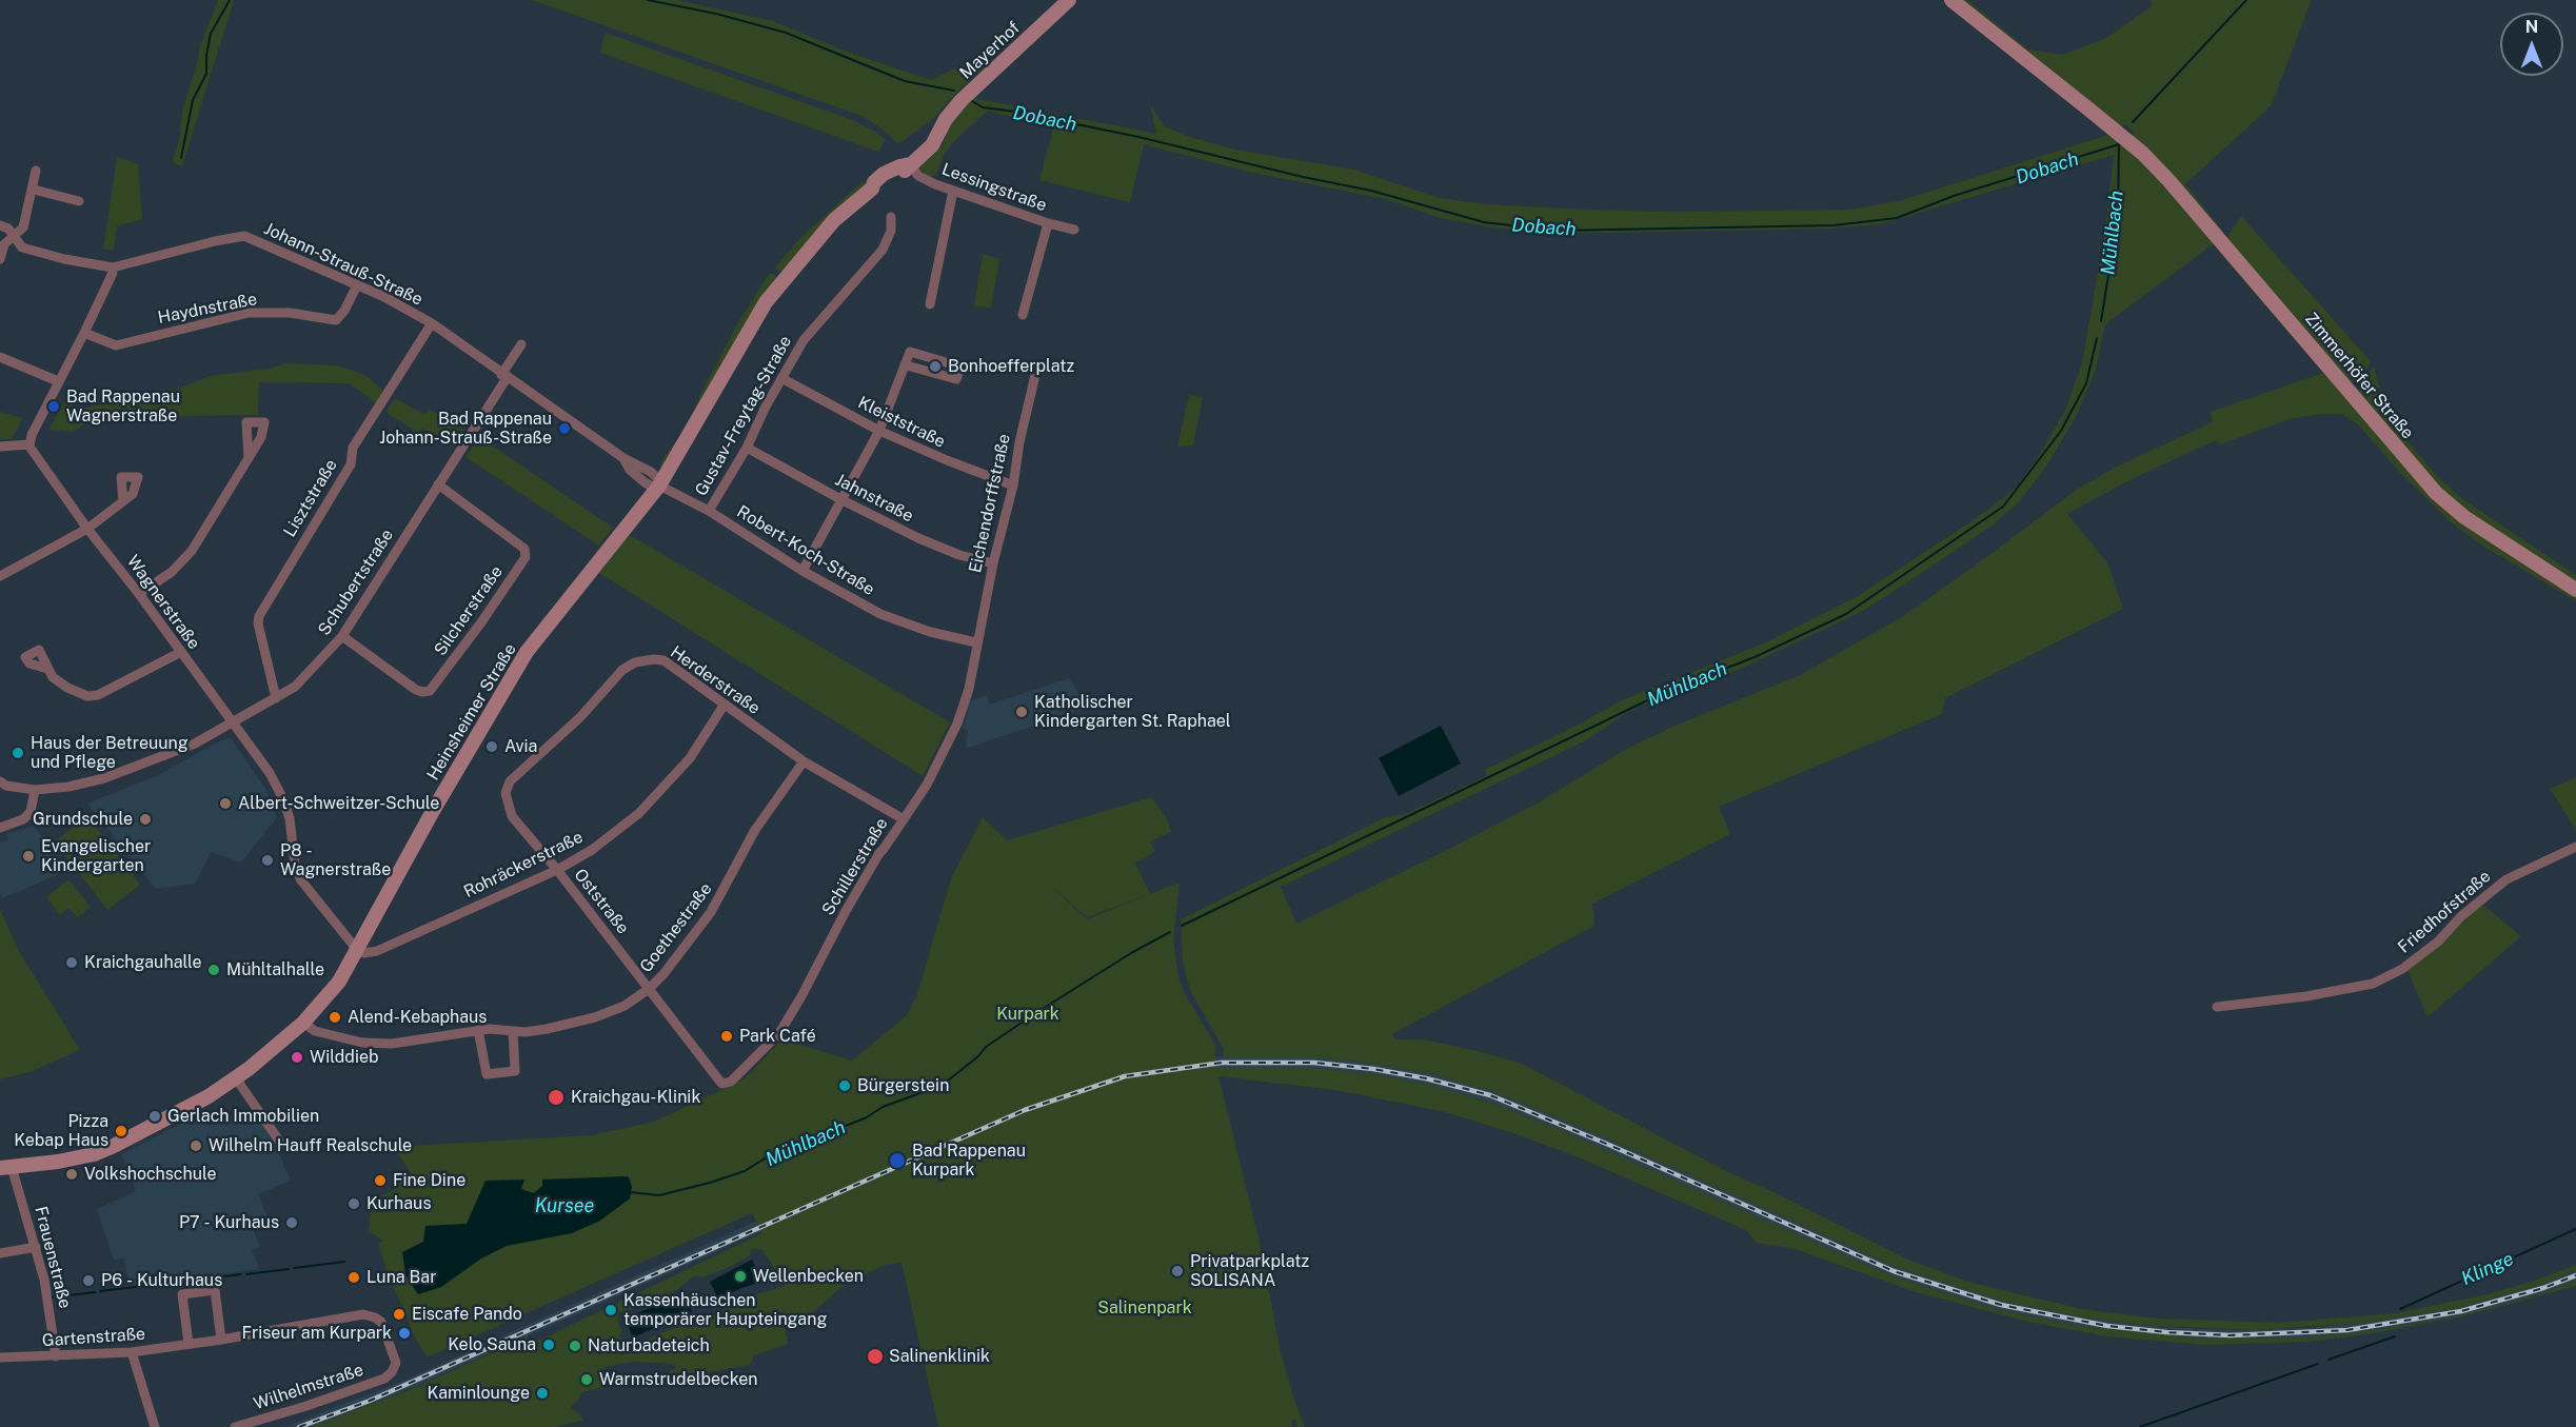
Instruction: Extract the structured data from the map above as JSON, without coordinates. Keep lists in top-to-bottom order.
{
  "streets": {
    "street": [
      "Mayerhof",
      "Lessingstraße",
      "Johann-Strauß-Straße",
      "Haydnstraße",
      "Zimmerhöfer Straße",
      "Gustav-Freytag-Straße",
      "Kleiststraße",
      "Lisztstraße",
      "Jahnstraße",
      "Eichendorffstraße",
      "Robert-Koch-Straße",
      "Schubertstraße",
      "Wagnerstraße",
      "Silcherstraße",
      "Herderstraße",
      "Heinsheimer Straße",
      "Rohräckerstraße",
      "Schillerstraße",
      "Oststraße",
      "Friedhofstraße",
      "Goethestraße",
      "Frauenstraße",
      "Gartenstraße",
      "Wilhelmstraße"
    ]
  },
  "crossings": [
    ["Mayerhof", "Heinsheimer Straße"],
    ["Lessingstraße", "Heinsheimer Straße"],
    ["Johann-Strauß-Straße", "Haydnstraße"],
    ["Johann-Strauß-Straße", "Lisztstraße"],
    ["Johann-Strauß-Straße", "Robert-Koch-Straße"],
    ["Johann-Strauß-Straße", "Schubertstraße"],
    ["Johann-Strauß-Straße", "Heinsheimer Straße"],
    ["Gustav-Freytag-Straße", "Kleiststraße"],
    ["Gustav-Freytag-Straße", "Jahnstraße"],
    ["Gustav-Freytag-Straße", "Robert-Koch-Straße"],
    ["Kleiststraße", "Eichendorffstraße"],
    ["Lisztstraße", "Schubertstraße"],
    ["Jahnstraße", "Eichendorffstraße"],
    ["Eichendorffstraße", "Robert-Koch-Straße"],
    ["Eichendorffstraße", "Schillerstraße"],
    ["Robert-Koch-Straße", "Heinsheimer Straße"],
    ["Robert-Koch-Straße", "Schillerstraße"],
    ["Schubertstraße", "Wagnerstraße"],
    ["Schubertstraße", "Silcherstraße"],
    ["Wagnerstraße", "Heinsheimer Straße"],
    ["Wagnerstraße", "Rohräckerstraße"],
    ["Herderstraße", "Rohräckerstraße"],
    ["Herderstraße", "Schillerstraße"],
    ["Herderstraße", "Oststraße"],
    ["Herderstraße", "Goethestraße"],
    ["Heinsheimer Straße", "Rohräckerstraße"],
    ["Heinsheimer Straße", "Goethestraße"],
    ["Heinsheimer Straße", "Frauenstraße"],
    ["Rohräckerstraße", "Oststraße"],
    ["Schillerstraße", "Oststraße"],
    ["Oststraße", "Goethestraße"],
    ["Frauenstraße", "Gartenstraße"],
    ["Gartenstraße", "Wilhelmstraße"]
  ],
  "water": [
    "Dobach",
    "Mühlbach",
    "Kursee",
    "Klinge"
  ],
  "parks": ["Kurpark", "Salinenpark"],
  "places": [
    "Bonhoefferplatz",
    "Bad Rappenau Wagnerstraße",
    "Bad Rappenau Johann-Strauß-Straße",
    "Katholischer Kindergarten St. Raphael",
    "Avia",
    "Haus der Betreuung und Pflege",
    "Albert-Schweitzer-Schule",
    "Grundschule",
    "Evangelischer Kindergarten",
    "P8 - Wagnerstraße",
    "Kraichgauhalle",
    "Mühltalhalle",
    "Alend-Kebaphaus",
    "Park Café",
    "Wilddieb",
    "Bürgerstein",
    "Kraichgau-Klinik",
    "Gerlach Immobilien",
    "Pizza Kebap Haus",
    "Wilhelm Hauff Realschule",
    "Bad Rappenau Kurpark",
    "Volkshochschule",
    "Fine Dine",
    "Kurhaus",
    "P7 - Kurhaus",
    "Privatparkplatz SOLISANA",
    "Wellenbecken",
    "Luna Bar",
    "P6 - Kulturhaus",
    "Kassenhäuschen temporärer Haupteingang",
    "Eiscafe Pando",
    "Friseur am Kurpark",
    "Kelo Sauna",
    "Naturbadeteich",
    "Salinenklinik",
    "Warmstrudelbecken",
    "Kaminlounge"
  ],
  "north": "top"
}
